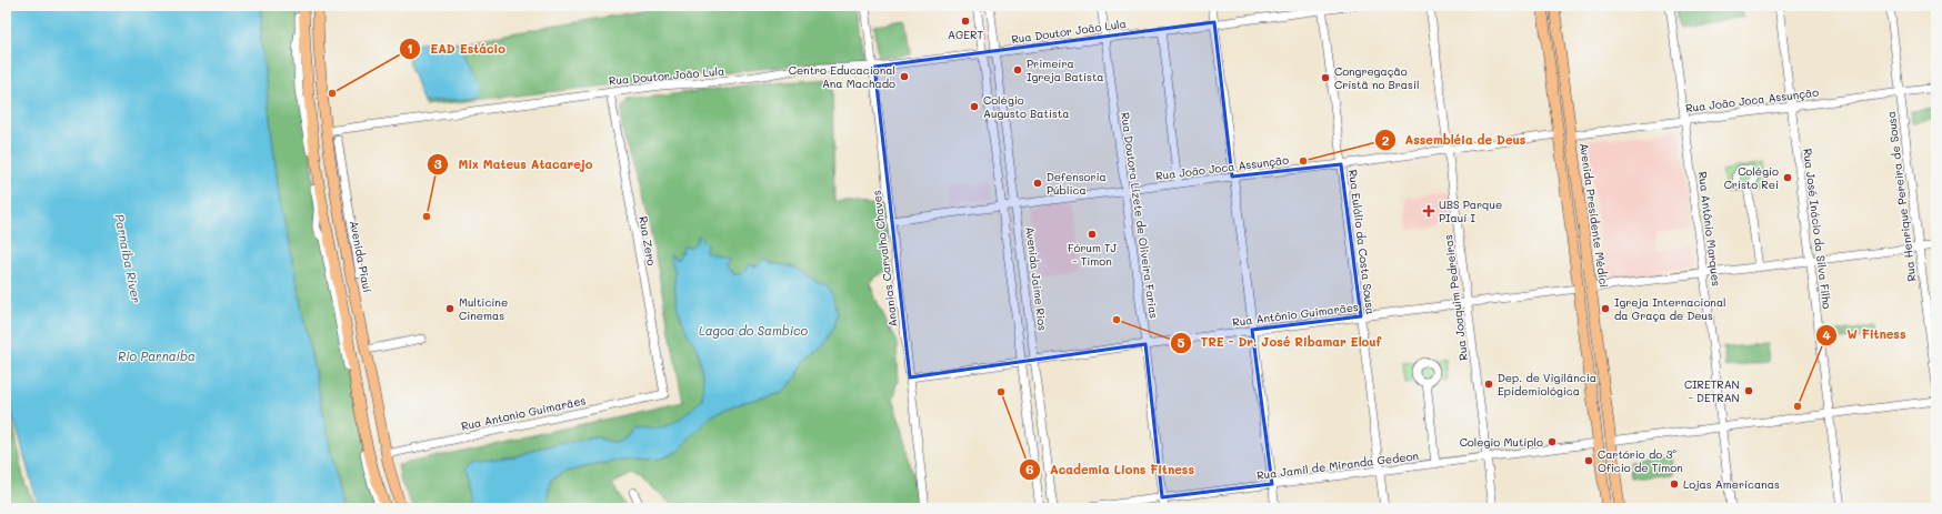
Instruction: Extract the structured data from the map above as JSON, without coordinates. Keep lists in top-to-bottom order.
{
  "streets": {
    "main road": ["Avenida Presidente Médici", "Avenida Piauí"],
    "street": [
      "Rua Doutor João Lula",
      "Rua João Joca Assunção",
      "Rua Henrique Pereira de Sousa",
      "Rua Doutora Lizete de Oliveira Farias",
      "Rua Antônio Marques",
      "Rua José Inácio da Silva Filho",
      "Rua Zero",
      "Rua Eulálio da Costa Sousa",
      "Ananias Carvalho Chaves",
      "Avenida Jaime Rios",
      "Rua Joaquim Pedreiras",
      "Rua Antônio Guimarães",
      "Rua Antonio Guimarães",
      "Rua Jamil de Miranda Gedeon"
    ]
  },
  "crossings": [
    ["Rua Doutor João Lula", "Rua Doutora Lizete de Oliveira Farias"],
    ["Rua Doutor João Lula", "Rua Zero"],
    ["Rua Doutor João Lula", "Rua Eulálio da Costa Sousa"],
    ["Rua Doutor João Lula", "Avenida Piauí"],
    ["Rua Doutor João Lula", "Ananias Carvalho Chaves"],
    ["Rua Doutor João Lula", "Avenida Jaime Rios"],
    ["Rua João Joca Assunção", "Rua Henrique Pereira de Sousa"],
    ["Rua João Joca Assunção", "Rua Doutora Lizete de Oliveira Farias"],
    ["Rua João Joca Assunção", "Avenida Presidente Médici"],
    ["Rua João Joca Assunção", "Rua Antônio Marques"],
    ["Rua João Joca Assunção", "Rua José Inácio da Silva Filho"],
    ["Rua João Joca Assunção", "Rua Eulálio da Costa Sousa"],
    ["Rua João Joca Assunção", "Ananias Carvalho Chaves"],
    ["Rua João Joca Assunção", "Avenida Jaime Rios"],
    ["Rua João Joca Assunção", "Rua Joaquim Pedreiras"],
    ["Rua Doutora Lizete de Oliveira Farias", "Rua Antônio Guimarães"],
    ["Rua Doutora Lizete de Oliveira Farias", "Rua Jamil de Miranda Gedeon"],
    ["Rua Zero", "Rua Antonio Guimarães"],
    ["Rua Eulálio da Costa Sousa", "Rua Antônio Guimarães"],
    ["Rua Eulálio da Costa Sousa", "Rua Jamil de Miranda Gedeon"],
    ["Avenida Piauí", "Rua Antonio Guimarães"],
    ["Ananias Carvalho Chaves", "Rua Antônio Guimarães"],
    ["Avenida Jaime Rios", "Rua Antônio Guimarães"],
    ["Rua Joaquim Pedreiras", "Rua Antônio Guimarães"],
    ["Rua Joaquim Pedreiras", "Rua Jamil de Miranda Gedeon"]
  ],
  "water": ["Parnaiba River", "Lagoa do Sambico", "Rio Parnaíba"],
  "places": {
    "other": [
      "AGERT",
      "Primeira Igreja Batista",
      "Centro Educacional Ana Machado",
      "Congregação Cristã no Brasil",
      "EAD Estácio",
      "Colégio Augusto Batista",
      "Assembléia de Deus",
      "Colégio Cristo Rei",
      "Defensoria Pública",
      "Mix Mateus Atacarejo",
      "Fórum TJ - Timon",
      "Multicine Cinemas",
      "Igreja Internacional da Graça de Deus",
      "TRE - Dr. José Ribamar Elouf",
      "Dep. de Vigilância Epidemiológica",
      "CIRETRAN - DETRAN",
      "Academia Lions Fitness",
      "W Fitness",
      "Colegio Mutiplo",
      "Cartório do 3° Oficio de Timon",
      "Lojas Americanas"
    ],
    "health": ["UBS Parque PIauí I"]
  }
}
